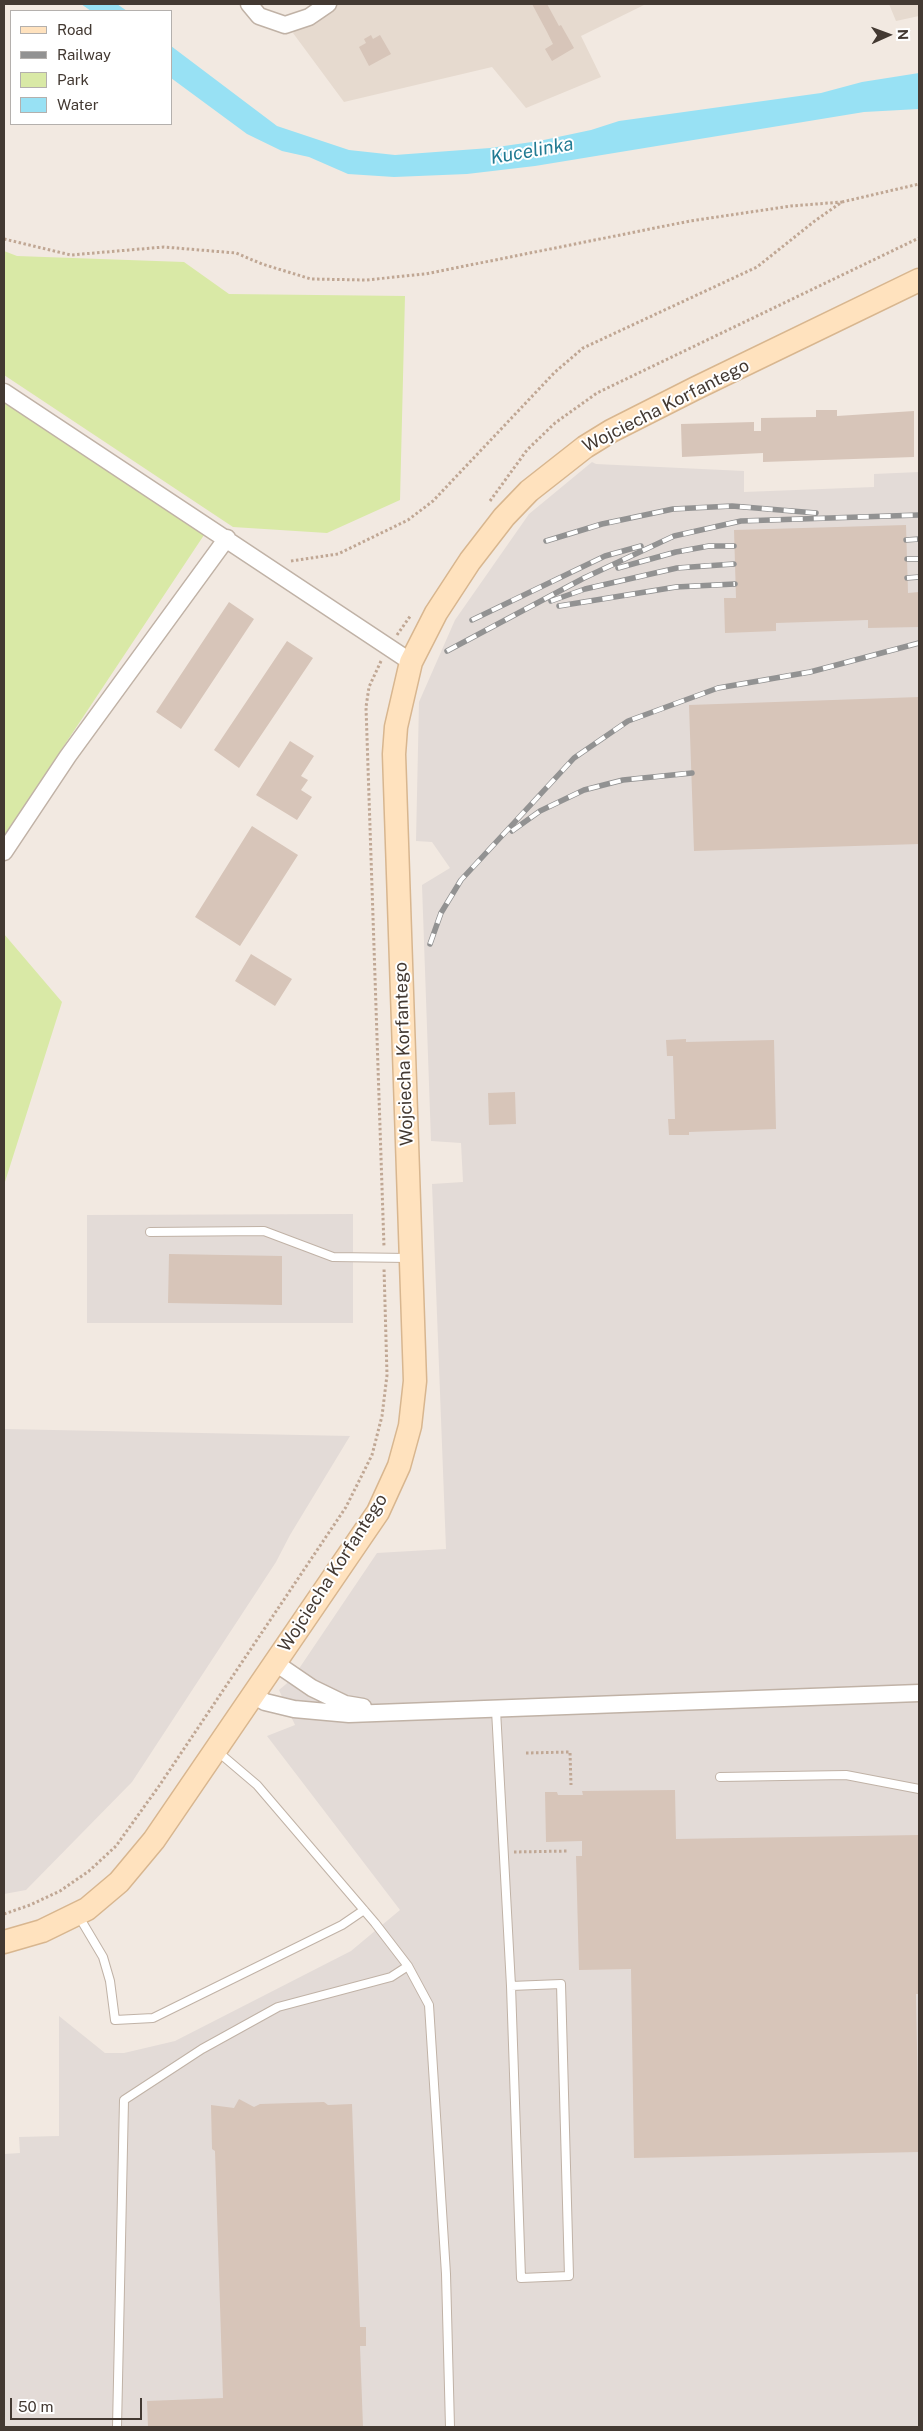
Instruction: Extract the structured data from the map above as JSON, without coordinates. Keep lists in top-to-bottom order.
{
  "streets": {
    "street": ["Wojciecha Korfantego"]
  },
  "water": ["Kucelinka"],
  "legend": [
    "Road",
    "Railway",
    "Park",
    "Water"
  ],
  "scale_bar": "50 m",
  "north": "right"
}
